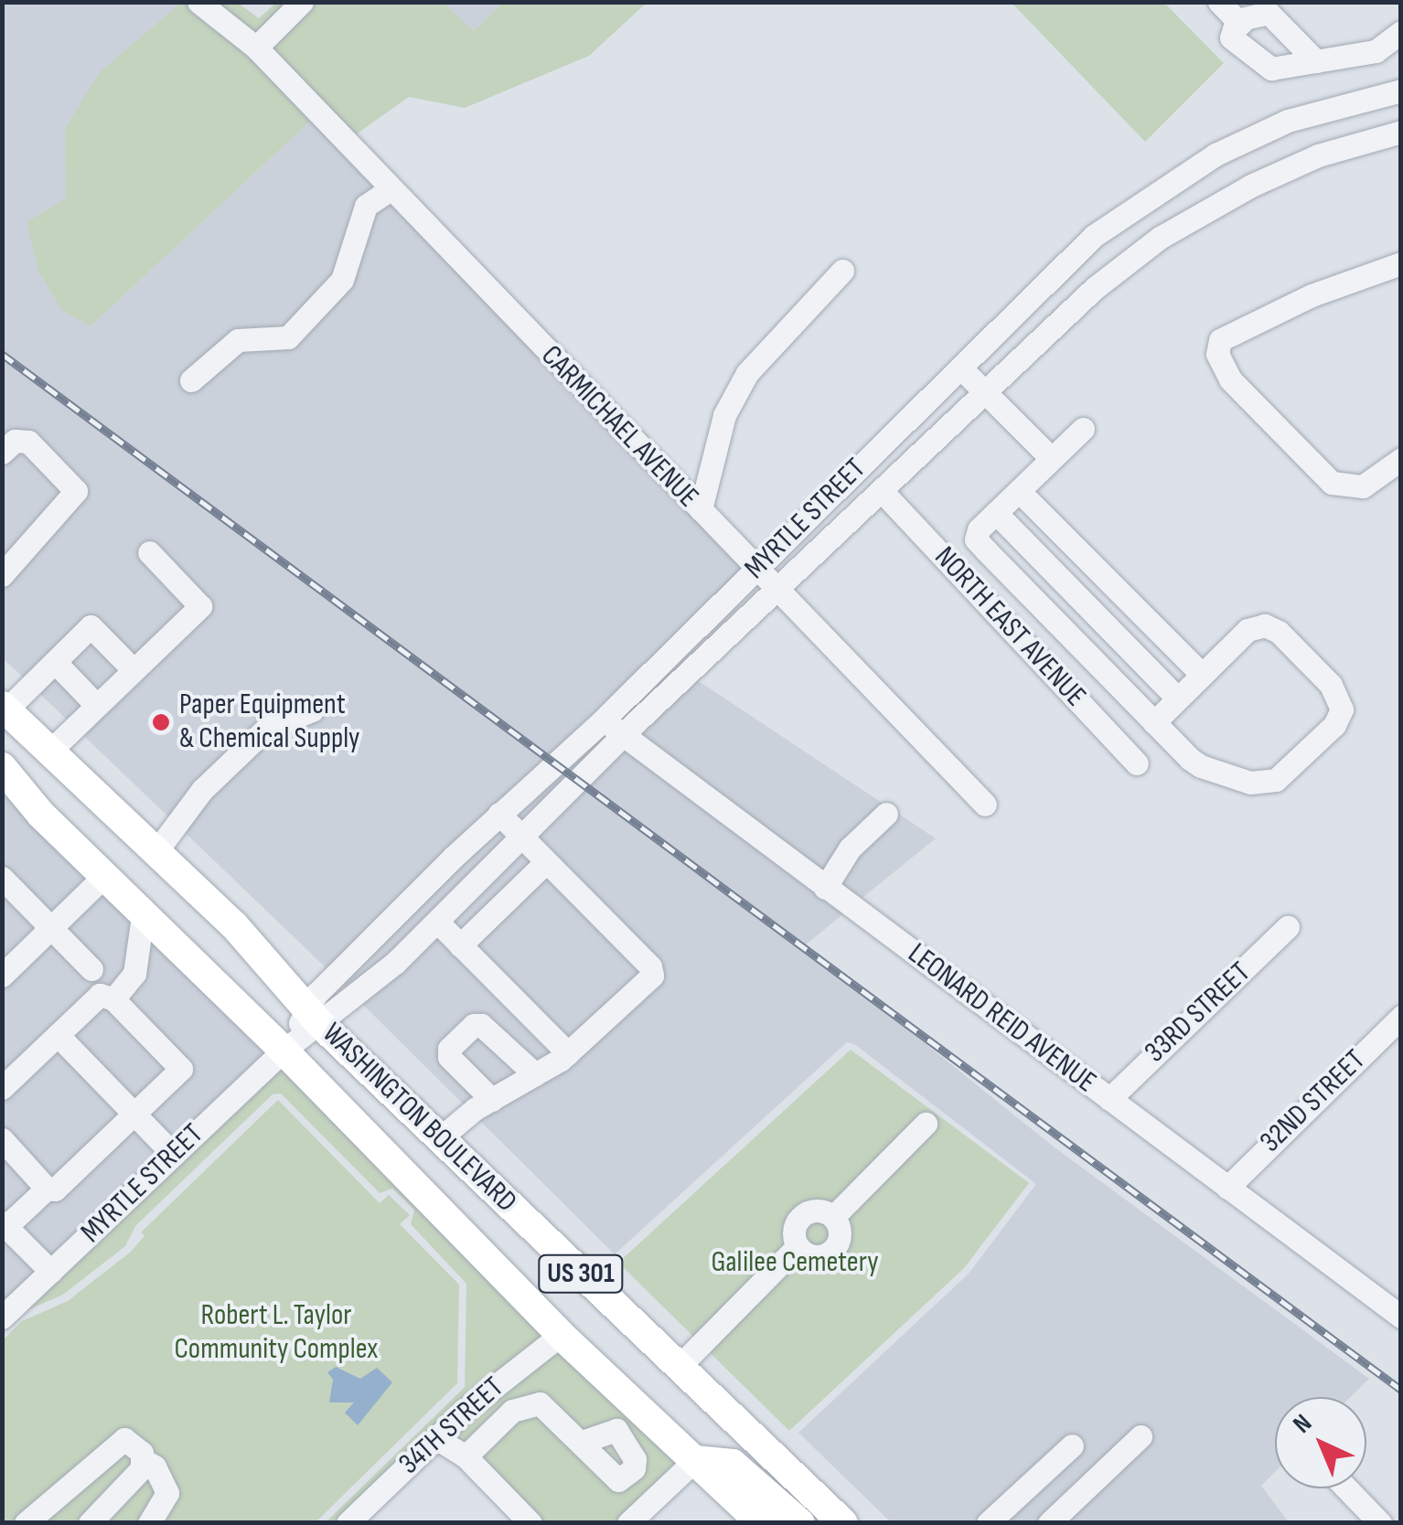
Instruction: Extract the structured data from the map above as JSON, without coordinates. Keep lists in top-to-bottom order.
{
  "streets": {
    "main road": ["WASHINGTON BOULEVARD", "US 301"],
    "street": [
      "CARMICHAEL AVENUE",
      "MYRTLE STREET",
      "NORTH EAST AVENUE",
      "33RD STREET",
      "LEONARD REID AVENUE",
      "32ND STREET",
      "34TH STREET"
    ]
  },
  "crossings": [
    ["CARMICHAEL AVENUE", "MYRTLE STREET"],
    ["MYRTLE STREET", "NORTH EAST AVENUE"],
    ["MYRTLE STREET", "LEONARD REID AVENUE"],
    ["MYRTLE STREET", "WASHINGTON BOULEVARD"],
    ["33RD STREET", "LEONARD REID AVENUE"],
    ["LEONARD REID AVENUE", "32ND STREET"],
    ["WASHINGTON BOULEVARD", "34TH STREET"]
  ],
  "parks": ["Galilee Cemetery", "Robert L. Taylor Community Complex"],
  "places": ["Paper Equipment & Chemical Supply"],
  "north": "top left"
}
